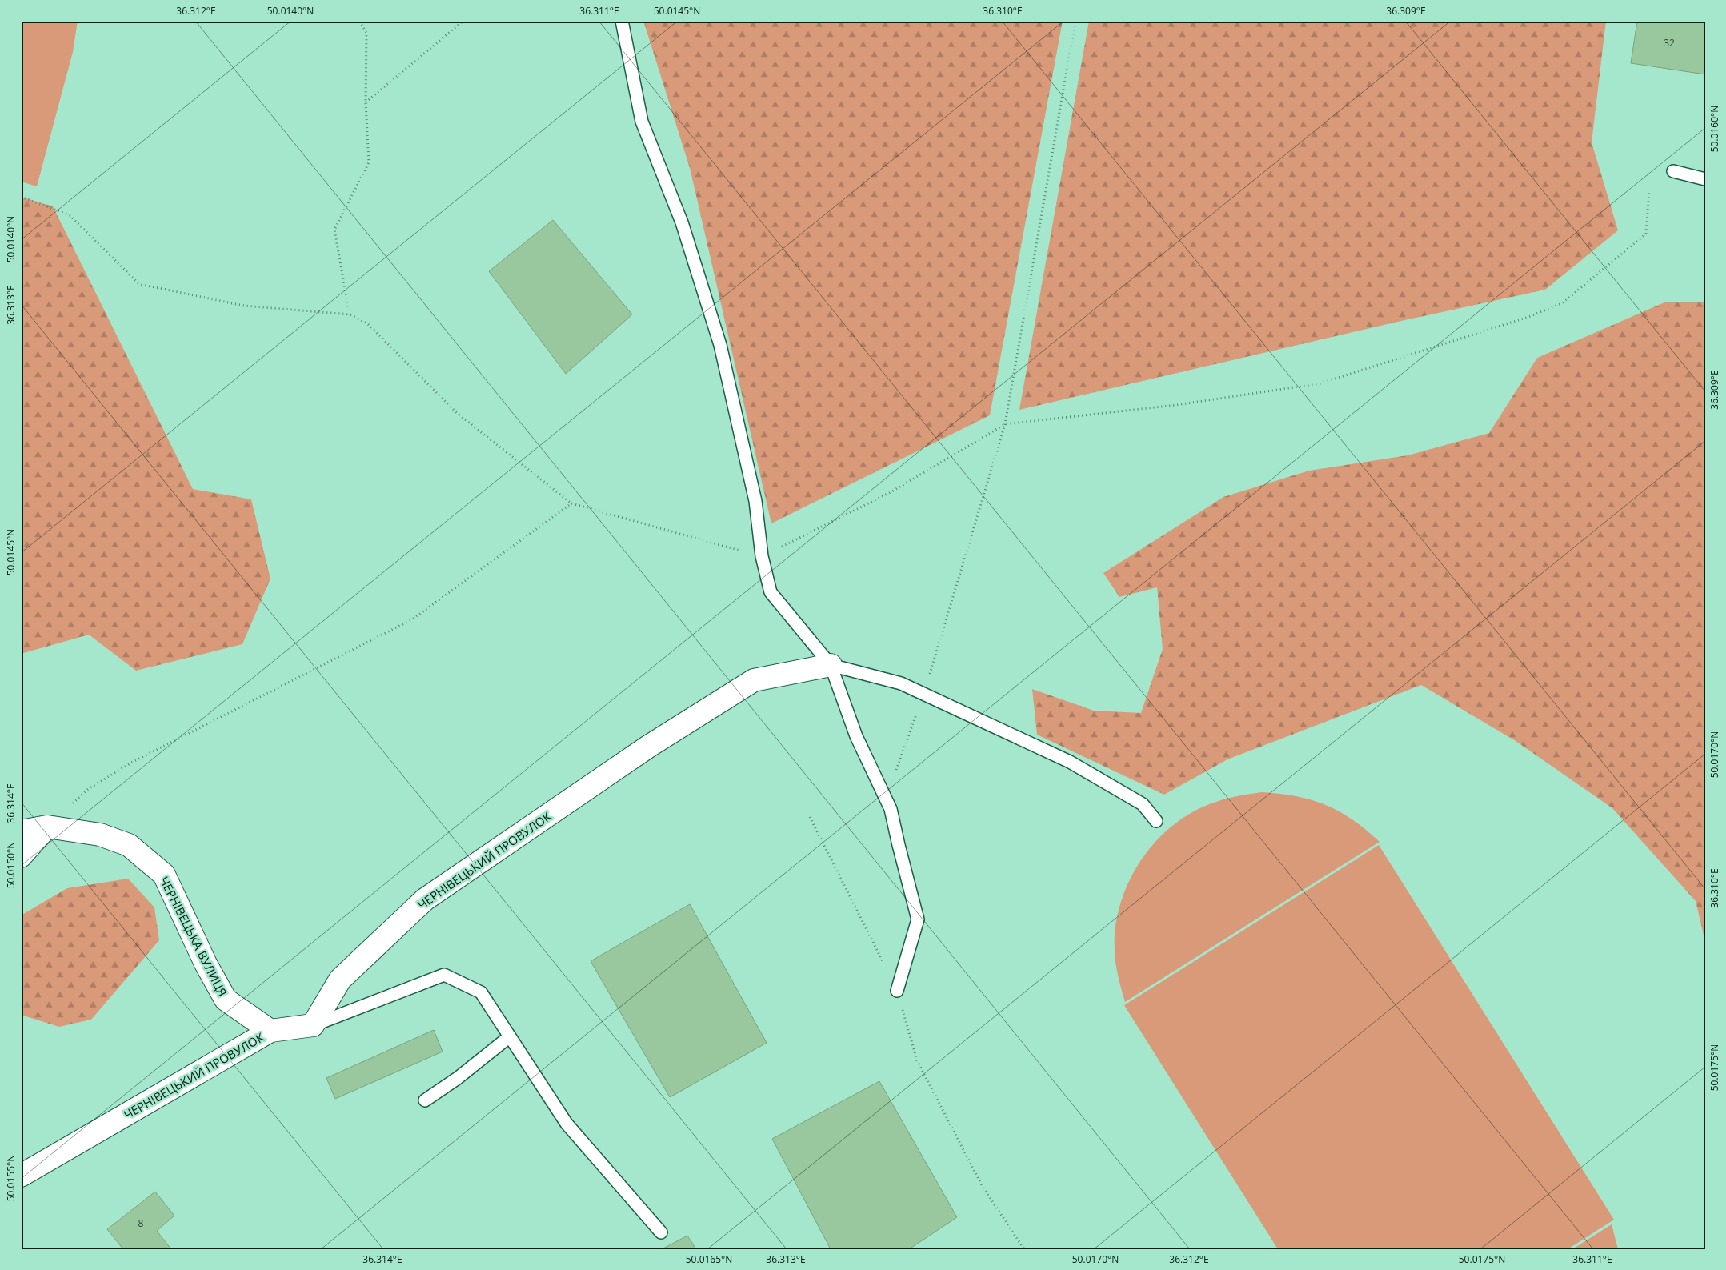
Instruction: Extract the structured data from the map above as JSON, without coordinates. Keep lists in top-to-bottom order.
{
  "streets": {
    "street": ["ЧЕРНІВЕЦЬКИЙ ПРОВУЛОК", "ЧЕРНІВЕЦЬКА ВУЛИЦЯ"]
  },
  "crossings": [
    ["ЧЕРНІВЕЦЬКИЙ ПРОВУЛОК", "ЧЕРНІВЕЦЬКА ВУЛИЦЯ"]
  ],
  "house_numbers": ["32", "8"],
  "coordinates": [
    "36.312°E",
    "50.0140°N",
    "36.311°E",
    "50.0145°N",
    "36.310°E",
    "36.309°E",
    "50.0160°N",
    "36.313°E",
    "50.0170°N",
    "36.314°E",
    "50.0150°N",
    "50.0175°N",
    "50.0155°N",
    "50.0165°N"
  ]
}
